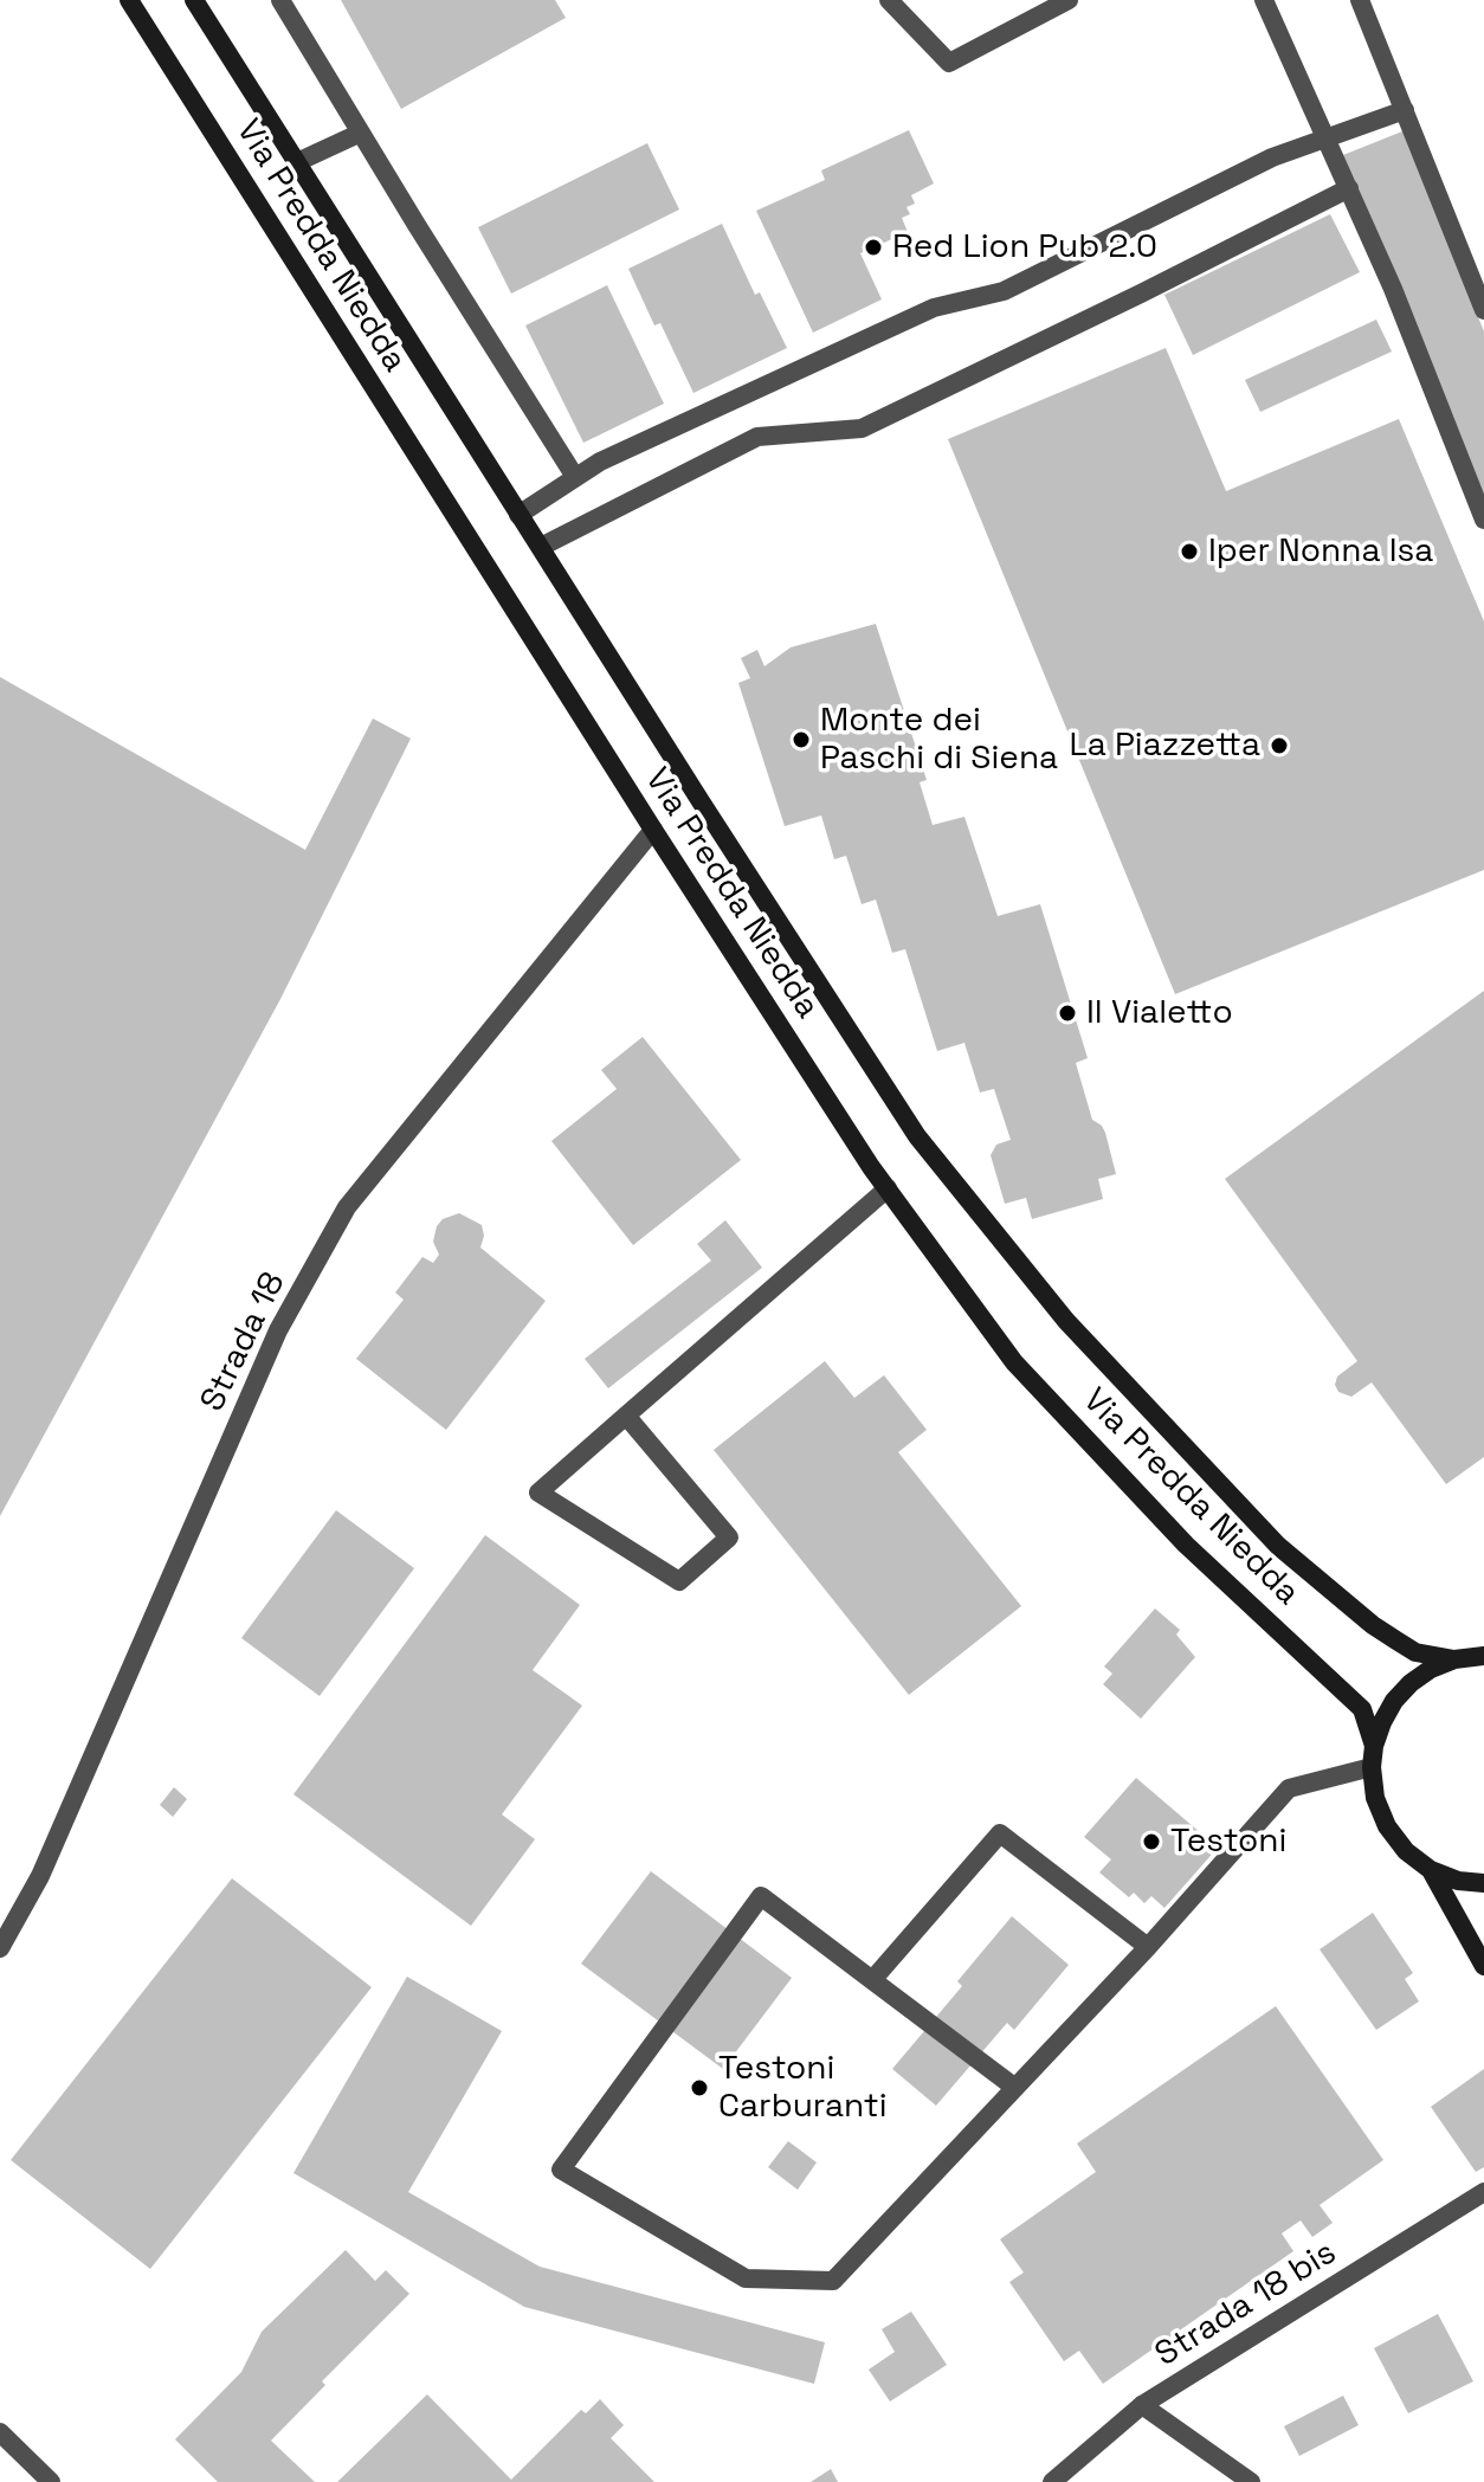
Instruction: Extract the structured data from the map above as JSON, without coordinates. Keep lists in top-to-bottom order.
{
  "streets": {
    "main road": ["Via Predda Niedda"],
    "street": ["Strada 18", "Strada 18 bis"]
  },
  "crossings": [
    ["Via Predda Niedda", "Strada 18"]
  ],
  "places": [
    "Red Lion Pub 2.0",
    "Iper Nonna Isa",
    "Monte dei Paschi di Siena",
    "La Piazzetta",
    "Il Vialetto",
    "Testoni",
    "Testoni Carburanti"
  ]
}
